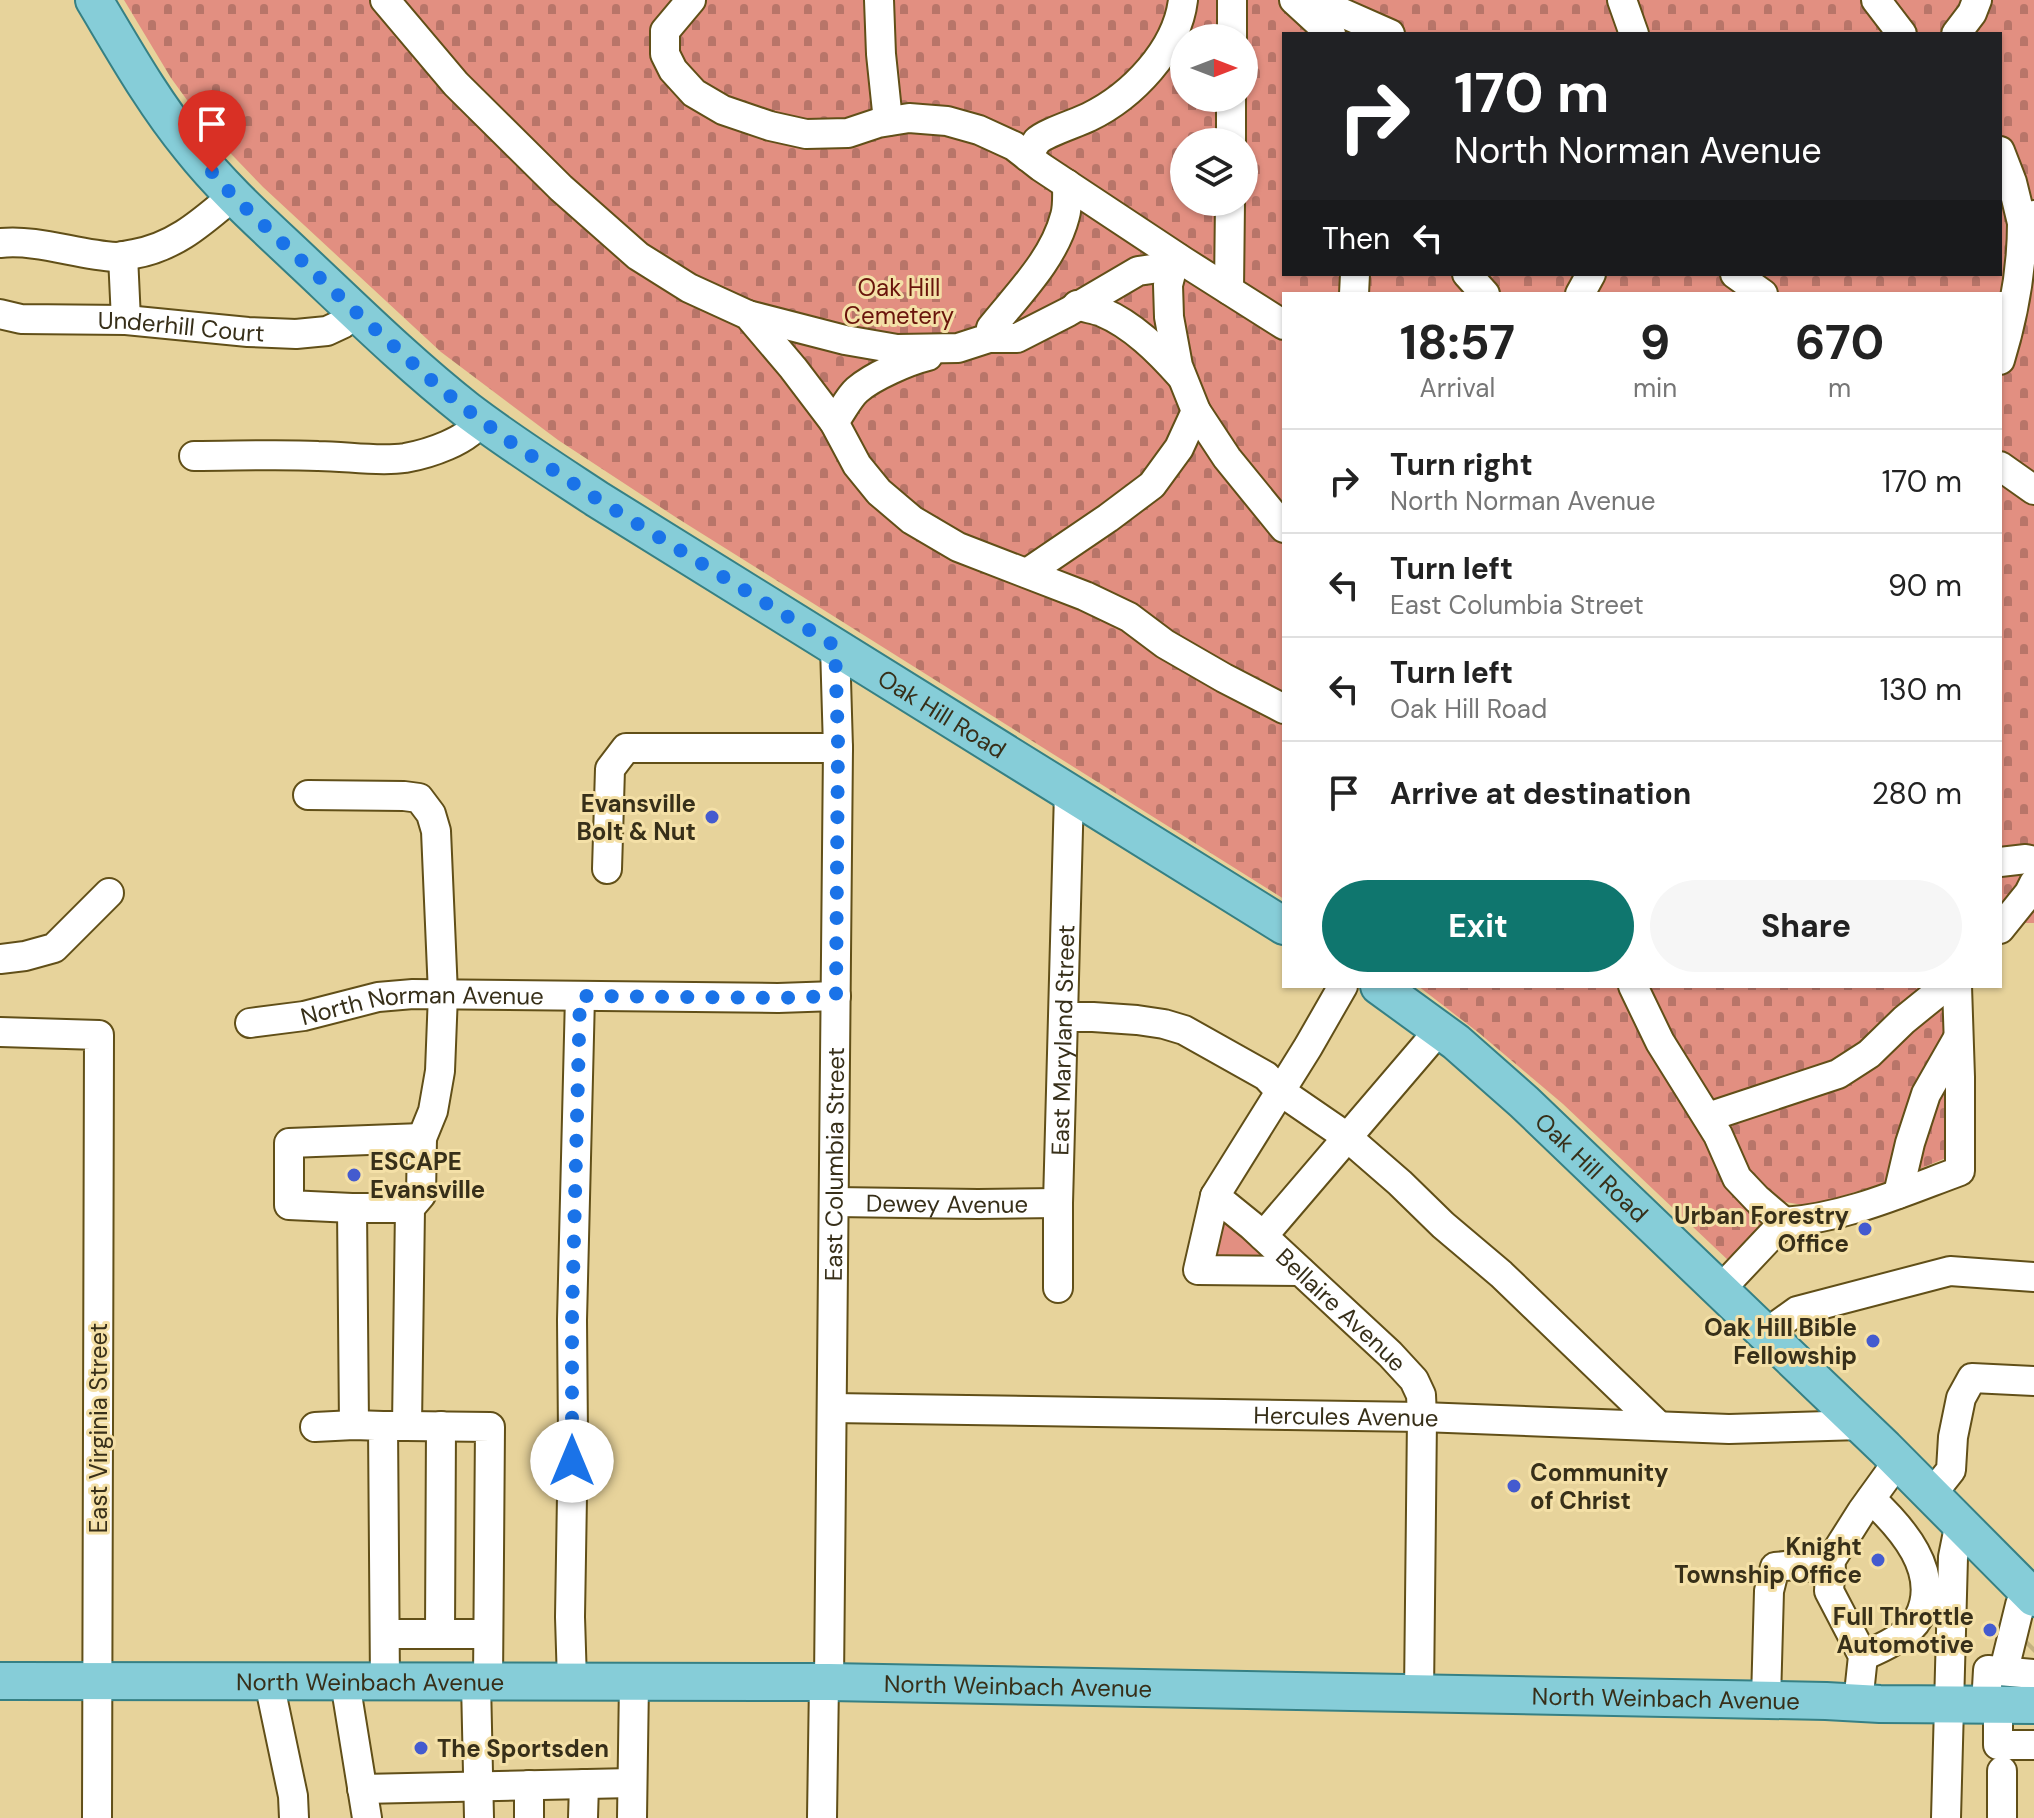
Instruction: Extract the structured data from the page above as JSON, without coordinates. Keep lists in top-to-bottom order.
{
  "streets": {
    "main road": ["Oak Hill Road", "North Weinbach Avenue"],
    "street": [
      "Underhill Court",
      "North Norman Avenue",
      "East Maryland Street",
      "East Columbia Street",
      "Dewey Avenue",
      "Bellaire Avenue",
      "Hercules Avenue",
      "East Virginia Street"
    ]
  },
  "crossings": [
    ["Underhill Court", "Oak Hill Road"],
    ["Oak Hill Road", "East Maryland Street"],
    ["Oak Hill Road", "East Columbia Street"],
    ["Oak Hill Road", "Hercules Avenue"],
    ["North Norman Avenue", "East Columbia Street"],
    ["East Maryland Street", "Dewey Avenue"],
    ["East Columbia Street", "Dewey Avenue"],
    ["East Columbia Street", "Hercules Avenue"],
    ["East Columbia Street", "North Weinbach Avenue"],
    ["Bellaire Avenue", "Hercules Avenue"],
    ["Bellaire Avenue", "North Weinbach Avenue"],
    ["East Virginia Street", "North Weinbach Avenue"]
  ],
  "parks": ["Oak Hill Cemetery"],
  "places": [
    "Evansville Bolt & Nut",
    "ESCAPE Evansville",
    "Urban Forestry Office",
    "Oak Hill Bible Fellowship",
    "Community of Christ",
    "Knight Township Office",
    "Full Throttle Automotive",
    "The Sportsden"
  ],
  "north": "right",
  "page": {
    "turn": ["170 m", "North Norman Avenue"],
    "then": "Then",
    "eta": [
      "18:57",
      "Arrival",
      "9",
      "min",
      "670",
      "m"
    ],
    "list": [
      {
        "name": "Turn right",
        "note": "North Norman Avenue",
        "value": "170 m"
      },
      {
        "name": "Turn left",
        "note": "East Columbia Street",
        "value": "90 m"
      },
      {
        "name": "Turn left",
        "note": "Oak Hill Road",
        "value": "130 m"
      },
      {
        "name": "Arrive at destination",
        "value": "280 m"
      }
    ],
    "buttons": ["Exit", "Share"]
  }
}
